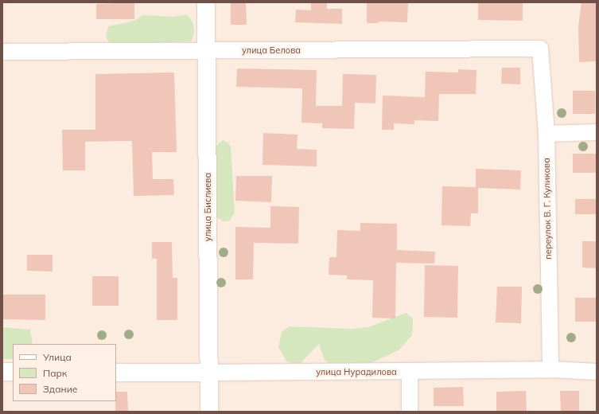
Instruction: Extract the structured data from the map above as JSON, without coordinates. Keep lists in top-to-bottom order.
{
  "streets": {
    "street": [
      "улица Белова",
      "улица Бислиева",
      "переулок В. Г. Куликова",
      "улица Нурадилова"
    ]
  },
  "crossings": [
    ["улица Белова", "улица Бислиева"],
    ["улица Белова", "переулок В. Г. Куликова"],
    ["улица Бислиева", "улица Нурадилова"],
    ["переулок В. Г. Куликова", "улица Нурадилова"]
  ],
  "legend": ["Улица", "Парк", "Здание"]
}
